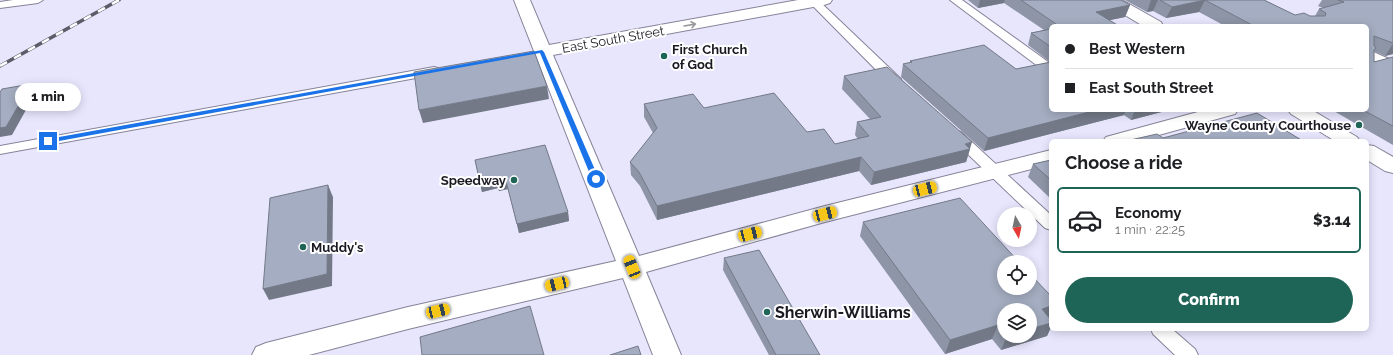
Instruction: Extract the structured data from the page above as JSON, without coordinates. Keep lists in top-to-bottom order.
{
  "streets": {
    "main road": ["East South Street"]
  },
  "one_way": ["East South Street"],
  "places": [
    "First Church of God",
    "Wayne County Courthouse",
    "Speedway",
    "Muddy's",
    "Sherwin-Williams"
  ],
  "north": "bottom",
  "page": {
    "banner": ["Best Western", "East South Street"],
    "bubble": "1 min",
    "heading": "Choose a ride",
    "list": [
      {
        "name": "Economy",
        "note": "1 min · 22:25",
        "value": "$3.14"
      }
    ],
    "buttons": "Confirm"
  }
}
